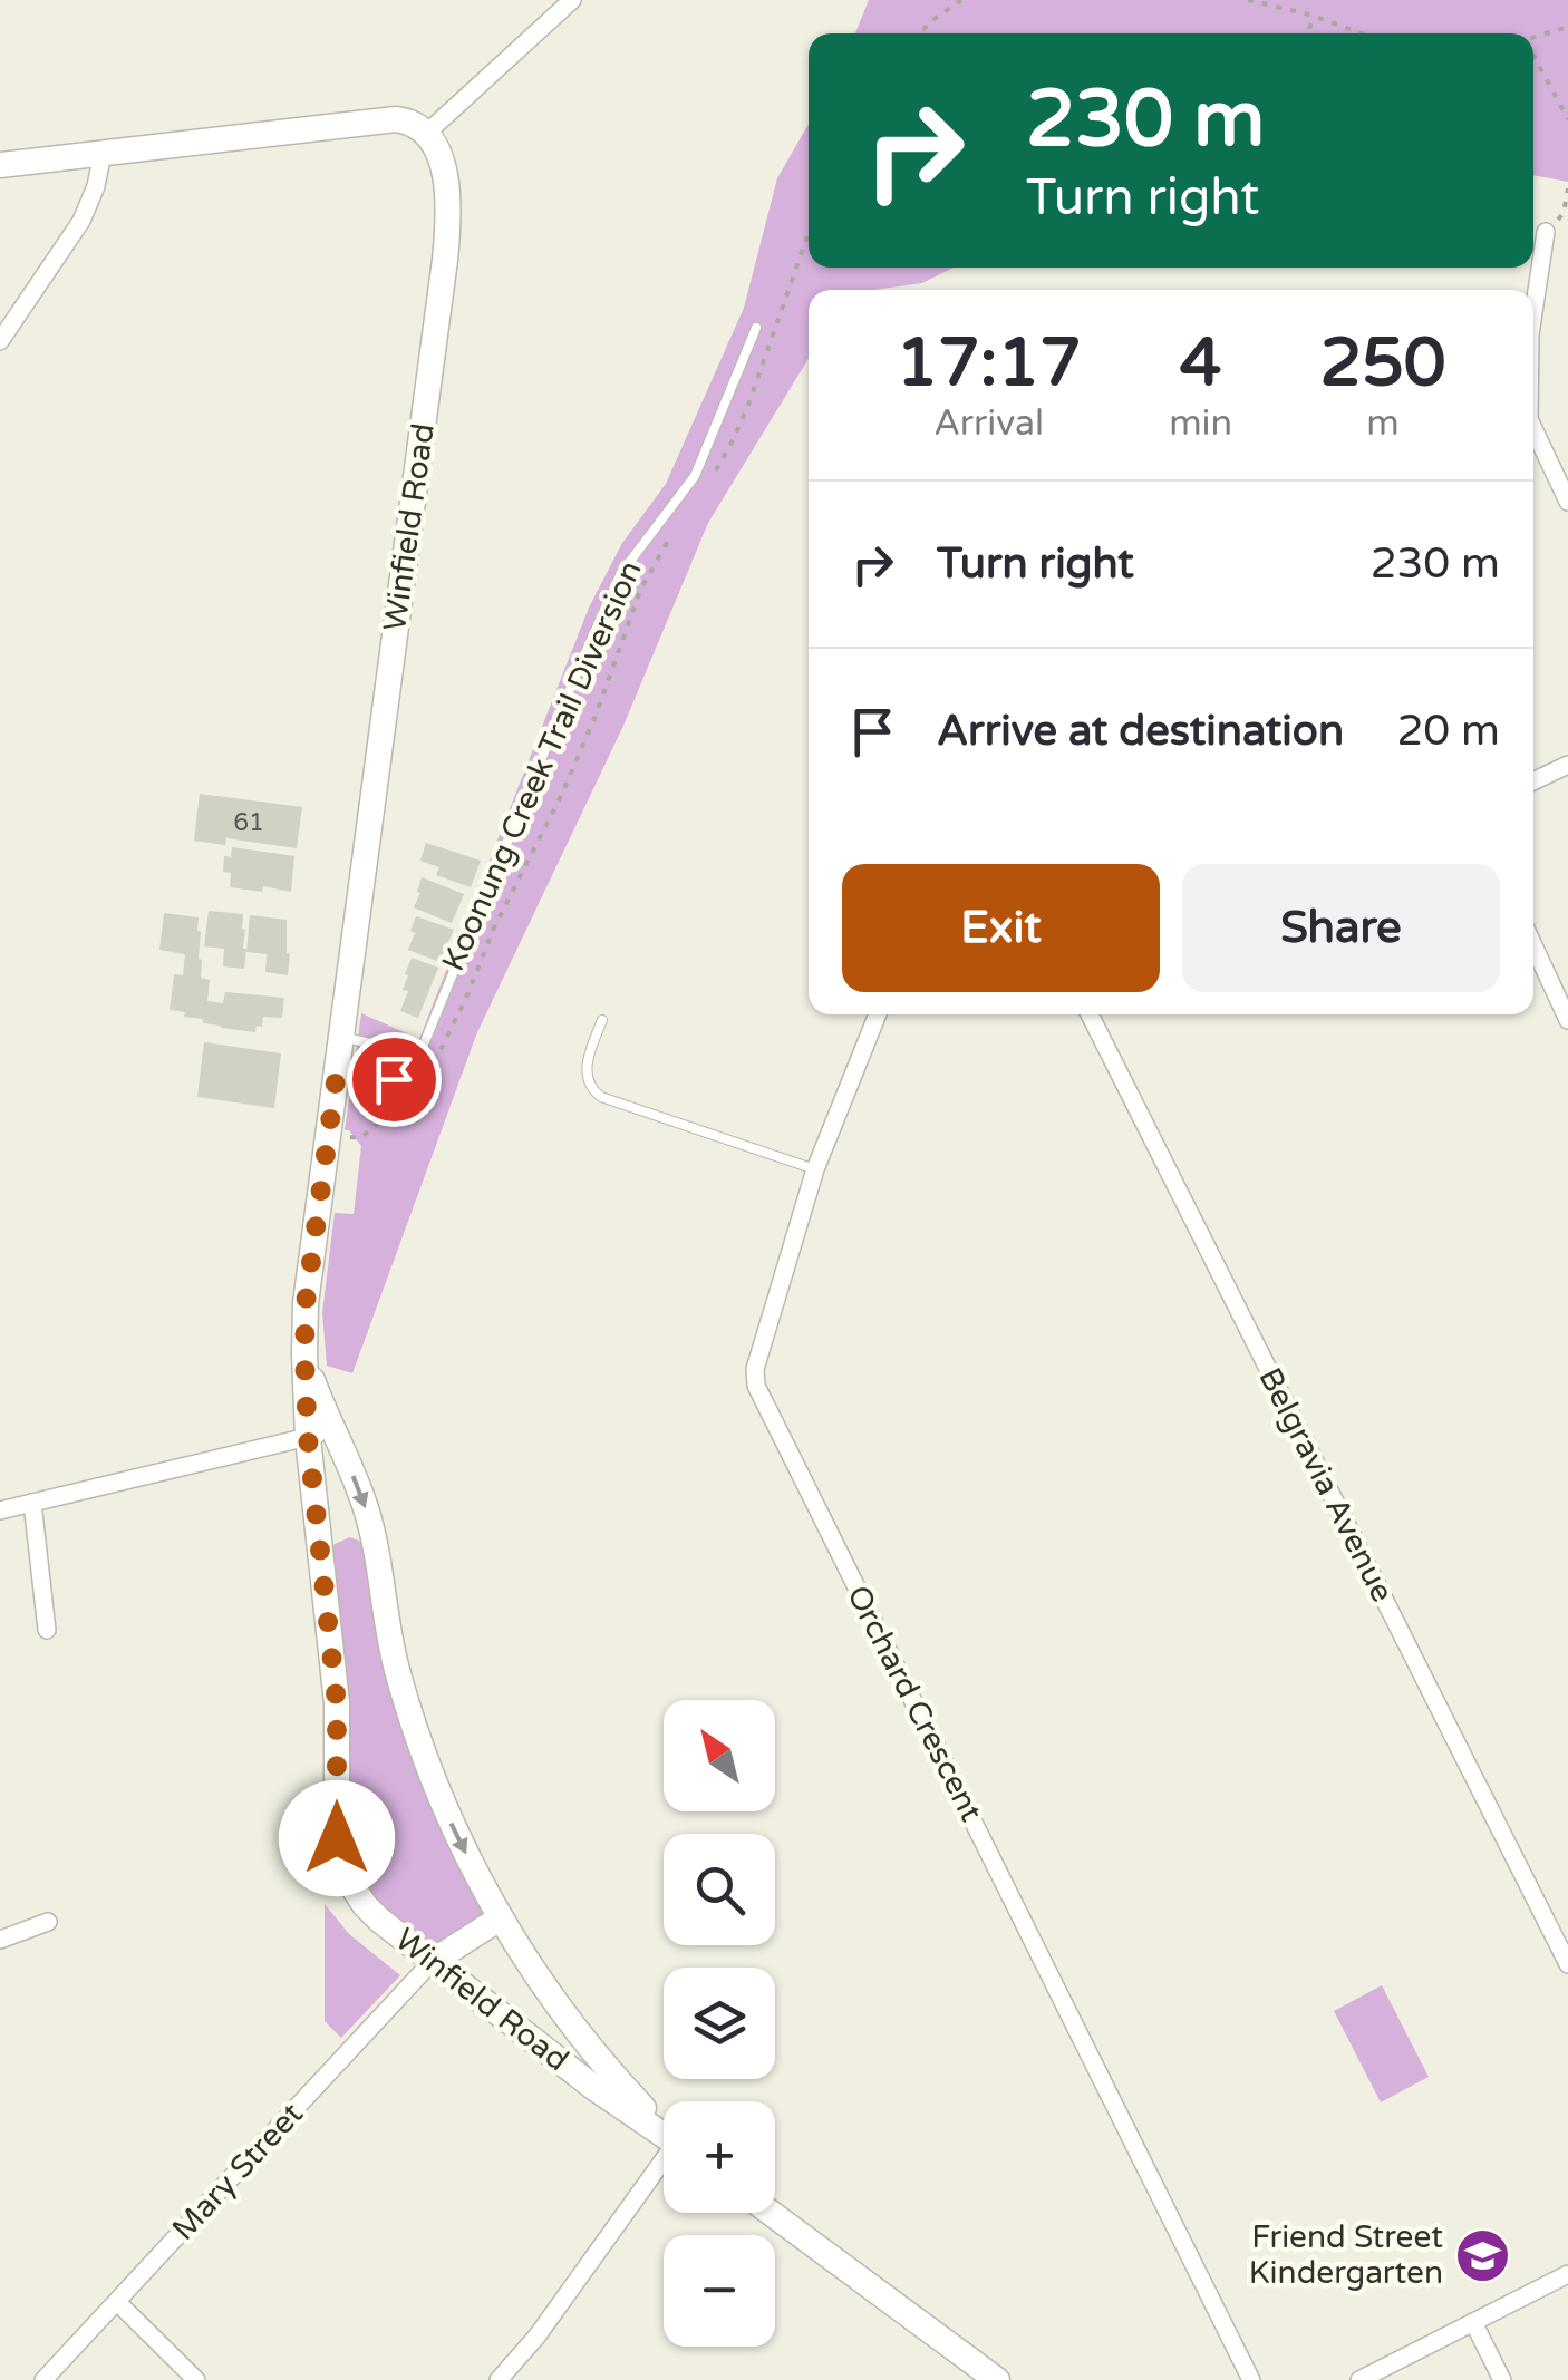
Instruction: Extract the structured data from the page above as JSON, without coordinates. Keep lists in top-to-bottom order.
{
  "streets": {
    "street": [
      "Winfield Road",
      "Belgravia Avenue",
      "Orchard Crescent",
      "Mary Street"
    ],
    "path": ["Koonung Creek Trail Diversion"]
  },
  "crossings": [
    ["Winfield Road", "Koonung Creek Trail Diversion"],
    ["Winfield Road", "Mary Street"]
  ],
  "places": {
    "school or university": ["Friend Street Kindergarten"]
  },
  "house_numbers": ["61"],
  "north": "top left",
  "page": {
    "turn": ["230 m", "Turn right"],
    "eta": [
      "17:17",
      "Arrival",
      "4",
      "min",
      "250",
      "m"
    ],
    "list": [
      {
        "name": "Turn right",
        "value": "230 m"
      },
      {
        "name": "Arrive at destination",
        "value": "20 m"
      }
    ],
    "buttons": ["Exit", "Share"],
    "map_buttons": ["+", "−"]
  }
}
